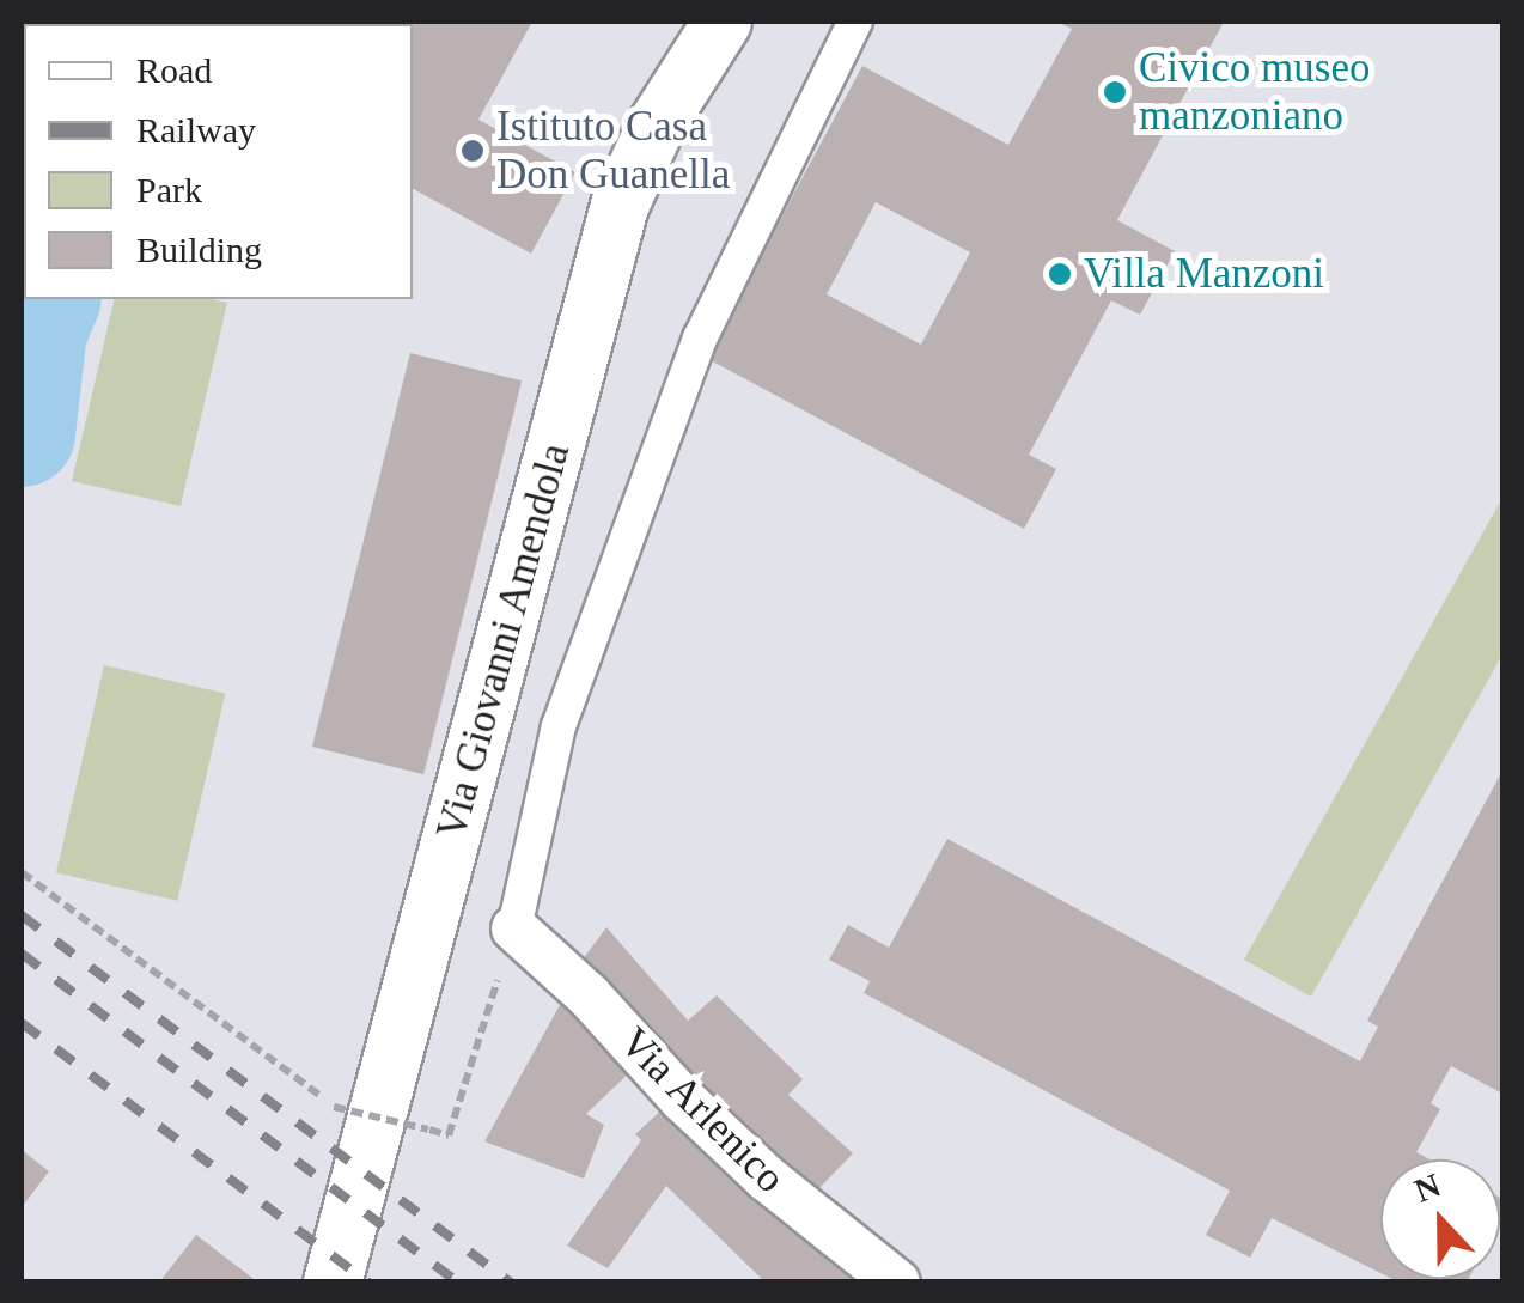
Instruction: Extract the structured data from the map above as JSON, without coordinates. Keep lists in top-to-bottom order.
{
  "streets": {
    "street": ["Via Giovanni Amendola", "Via Arlenico"]
  },
  "places": ["Civico museo manzoniano", "Istituto Casa Don Guanella", "Villa Manzoni"],
  "legend": [
    "Road",
    "Railway",
    "Park",
    "Building"
  ],
  "north": "top"
}
